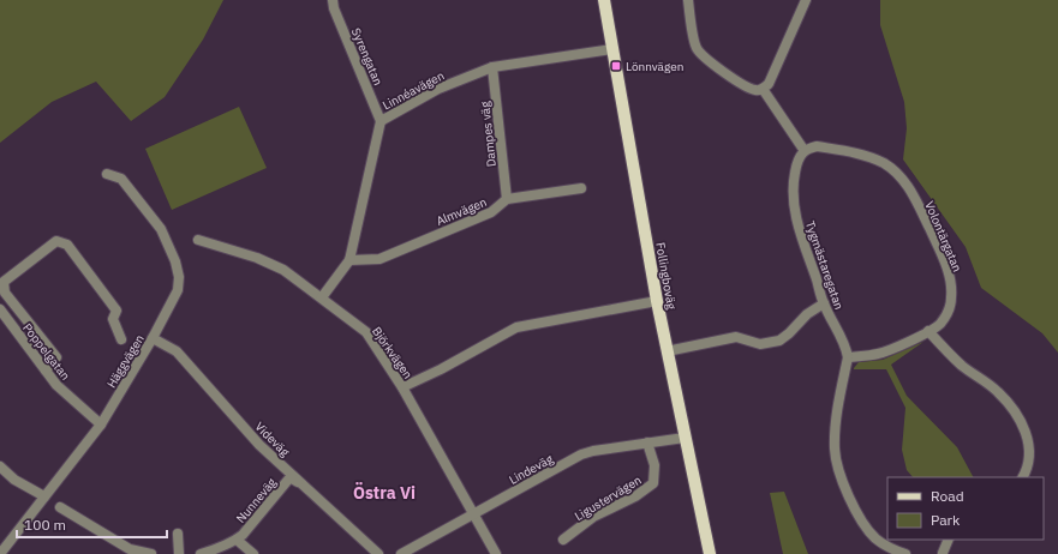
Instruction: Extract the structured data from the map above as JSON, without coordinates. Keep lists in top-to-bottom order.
{
  "streets": {
    "main road": ["Follingboväg"],
    "street": [
      "Syrengatan",
      "Linnéavägen",
      "Dampes väg",
      "Almvägen",
      "Volontärgatan",
      "Tygmästaregatan",
      "Poppelgatan",
      "Björkvägen",
      "Häggvägen",
      "Videväg",
      "Lindeväg",
      "Ligustervägen",
      "Nunneväg"
    ]
  },
  "crossings": [
    ["Syrengatan", "Linnéavägen"],
    ["Linnéavägen", "Dampes väg"],
    ["Linnéavägen", "Almvägen"],
    ["Linnéavägen", "Follingboväg"],
    ["Linnéavägen", "Björkvägen"],
    ["Dampes väg", "Almvägen"],
    ["Volontärgatan", "Tygmästaregatan"],
    ["Follingboväg", "Lindeväg"],
    ["Poppelgatan", "Häggvägen"],
    ["Björkvägen", "Lindeväg"],
    ["Häggvägen", "Videväg"],
    ["Videväg", "Nunneväg"],
    ["Lindeväg", "Ligustervägen"]
  ],
  "districts": ["Östra Vi"],
  "places": {
    "transit": ["Lönnvägen"]
  },
  "legend": ["Road", "Park"],
  "scale_bar": "100 m"
}
